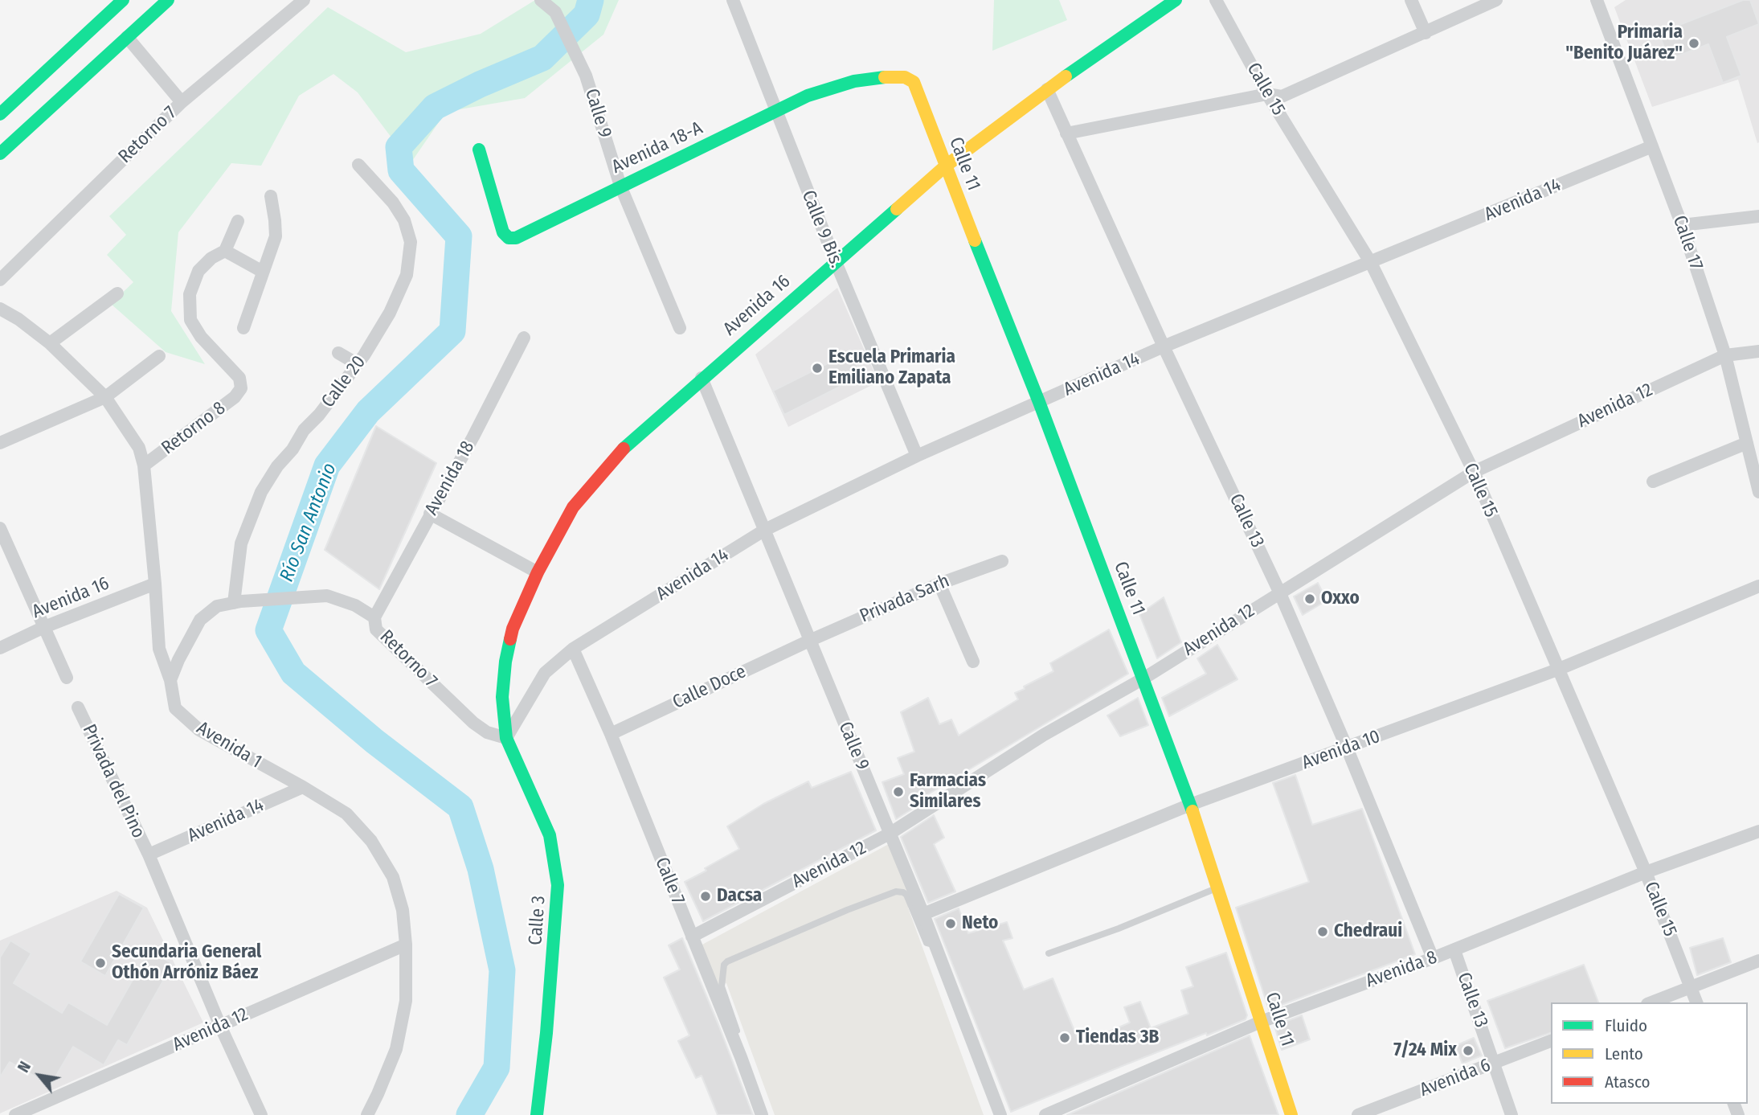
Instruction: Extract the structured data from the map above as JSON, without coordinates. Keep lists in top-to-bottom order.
{
  "streets": {
    "street": [
      "Calle 15",
      "Calle 9",
      "Retorno 7",
      "Avenida 18-A",
      "Calle 11",
      "Avenida 14",
      "Calle 9 Bis.",
      "Calle 17",
      "Avenida 16",
      "Calle 20",
      "Avenida 12",
      "Retorno 8",
      "Avenida 18",
      "Calle 13",
      "Privada Sarh",
      "Calle Doce",
      "Avenida 1",
      "Avenida 10",
      "Privada del Pino",
      "Calle 7",
      "Calle 3",
      "Avenida 8",
      "Avenida 6"
    ]
  },
  "crossings": [
    ["Calle 15", "Avenida 14"],
    ["Calle 15", "Avenida 12"],
    ["Calle 15", "Avenida 10"],
    ["Calle 15", "Avenida 8"],
    ["Calle 9", "Avenida 18-A"],
    ["Calle 9", "Avenida 14"],
    ["Calle 9", "Avenida 16"],
    ["Calle 9", "Avenida 12"],
    ["Calle 9", "Privada Sarh"],
    ["Calle 9", "Calle Doce"],
    ["Calle 9", "Avenida 10"],
    ["Retorno 7", "Avenida 16"],
    ["Retorno 7", "Calle 20"],
    ["Retorno 7", "Avenida 18"],
    ["Retorno 7", "Avenida 1"],
    ["Retorno 7", "Calle 3"],
    ["Avenida 18-A", "Calle 11"],
    ["Avenida 18-A", "Calle 9 Bis."],
    ["Calle 11", "Avenida 14"],
    ["Calle 11", "Avenida 16"],
    ["Calle 11", "Avenida 12"],
    ["Calle 11", "Avenida 10"],
    ["Calle 11", "Avenida 8"],
    ["Avenida 14", "Calle 9 Bis."],
    ["Avenida 14", "Calle 17"],
    ["Avenida 14", "Calle 13"],
    ["Avenida 14", "Avenida 1"],
    ["Avenida 14", "Privada del Pino"],
    ["Avenida 14", "Calle 7"],
    ["Calle 9 Bis.", "Avenida 16"],
    ["Calle 17", "Avenida 12"],
    ["Avenida 16", "Calle 13"],
    ["Avenida 16", "Avenida 1"],
    ["Avenida 16", "Calle 3"],
    ["Avenida 12", "Calle 13"],
    ["Avenida 12", "Avenida 1"],
    ["Avenida 12", "Privada del Pino"],
    ["Avenida 12", "Calle 7"],
    ["Retorno 8", "Avenida 1"],
    ["Calle 13", "Avenida 10"],
    ["Calle 13", "Avenida 8"],
    ["Calle 13", "Avenida 6"],
    ["Privada Sarh", "Calle Doce"],
    ["Calle Doce", "Calle 7"]
  ],
  "water": ["Río San Antonio"],
  "places": [
    "Primaria \"Benito Juárez\"",
    "Escuela Primaria Emiliano Zapata",
    "Oxxo",
    "Farmacias Similares",
    "Dacsa",
    "Neto",
    "Chedraui",
    "Secundaria General Othón Arróniz Báez",
    "Tiendas 3B",
    "7/24 Mix"
  ],
  "legend": ["Fluido", "Lento", "Atasco"],
  "north": "top left"
}
